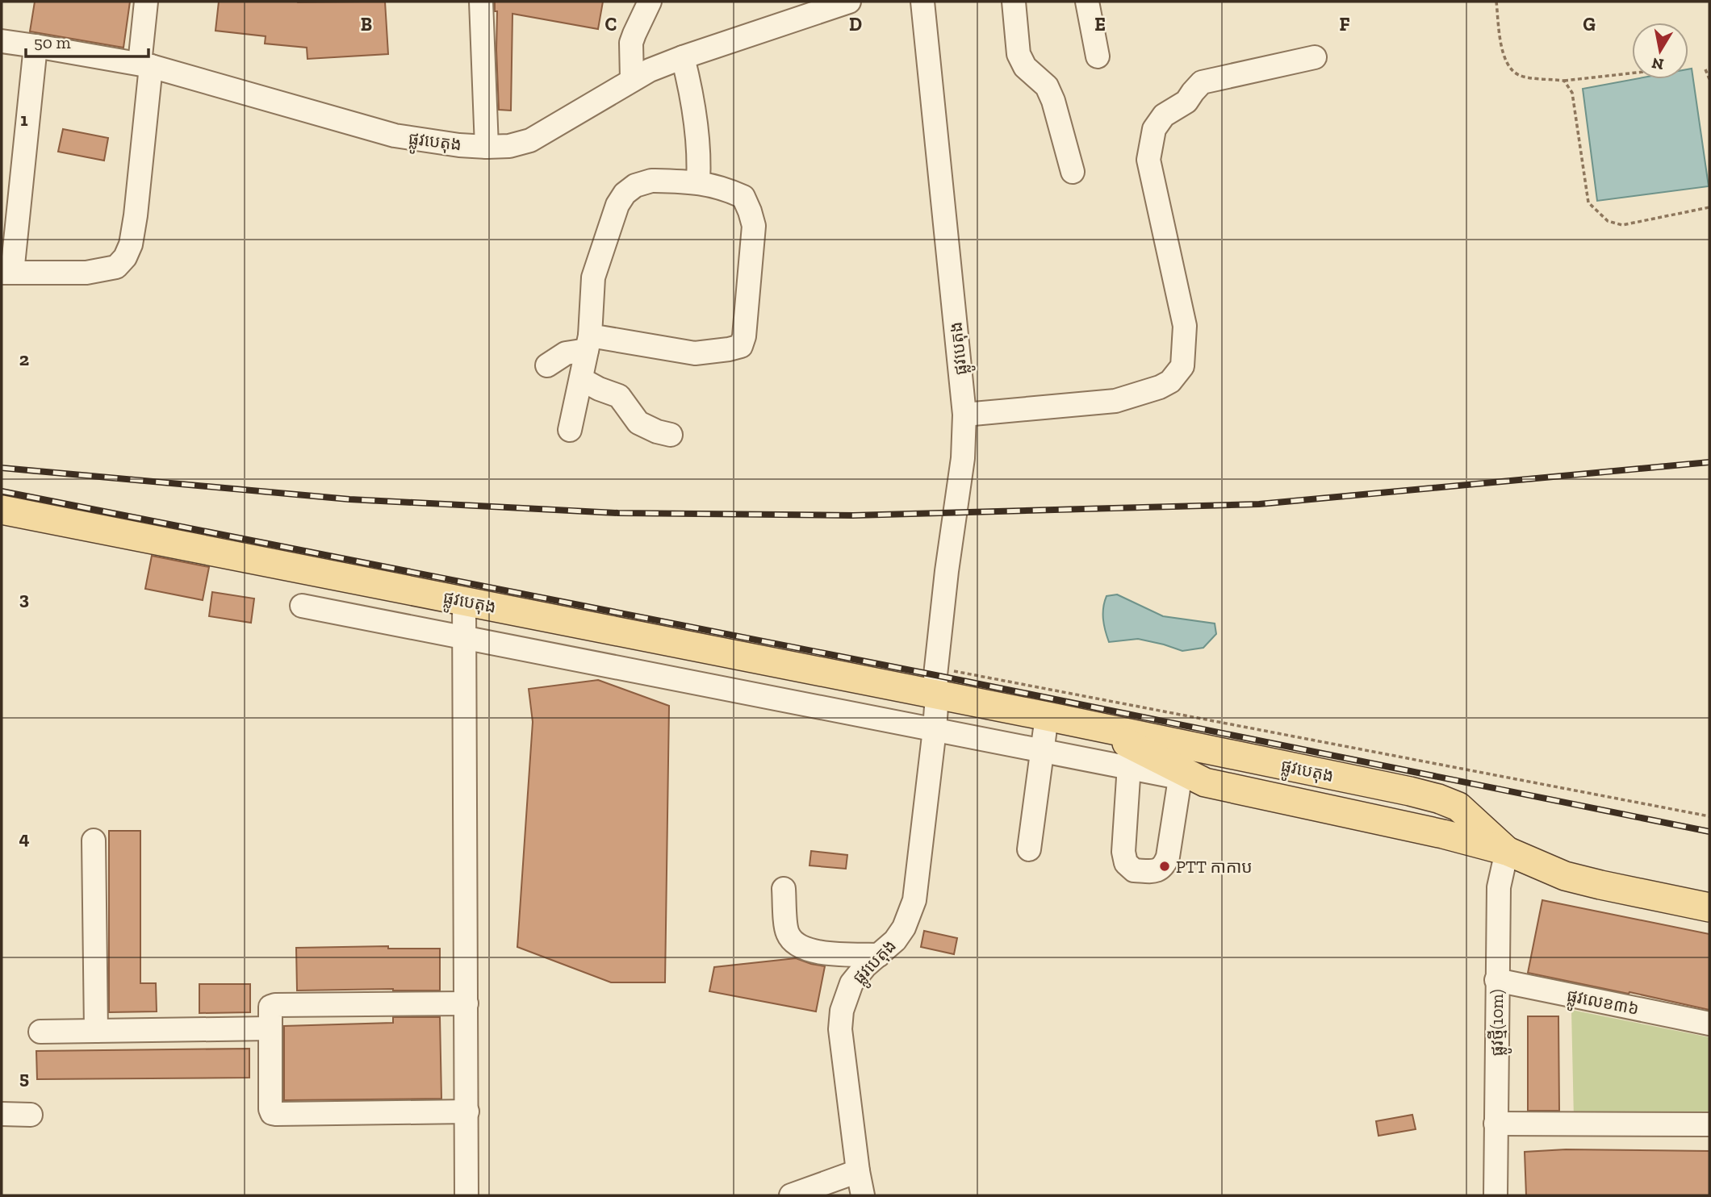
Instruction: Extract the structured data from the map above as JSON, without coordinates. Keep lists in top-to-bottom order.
{
  "streets": {
    "main road": ["ផ្លូវបេតុង"],
    "street": ["ផ្លូវលេខ៣៦", "ផ្លូវថ្មី(10m)"]
  },
  "crossings": [
    ["ផ្លូវបេតុង", "ផ្លូវថ្មី(10m)"],
    ["ផ្លូវលេខ៣៦", "ផ្លូវថ្មី(10m)"]
  ],
  "places": ["PTT កាកាប"],
  "scale_bar": "50 m",
  "north": "bottom",
  "grid": {
    "columns": [
      "B",
      "C",
      "D",
      "E",
      "F",
      "G"
    ],
    "rows": [
      "1",
      "2",
      "3",
      "4",
      "5"
    ]
  }
}
